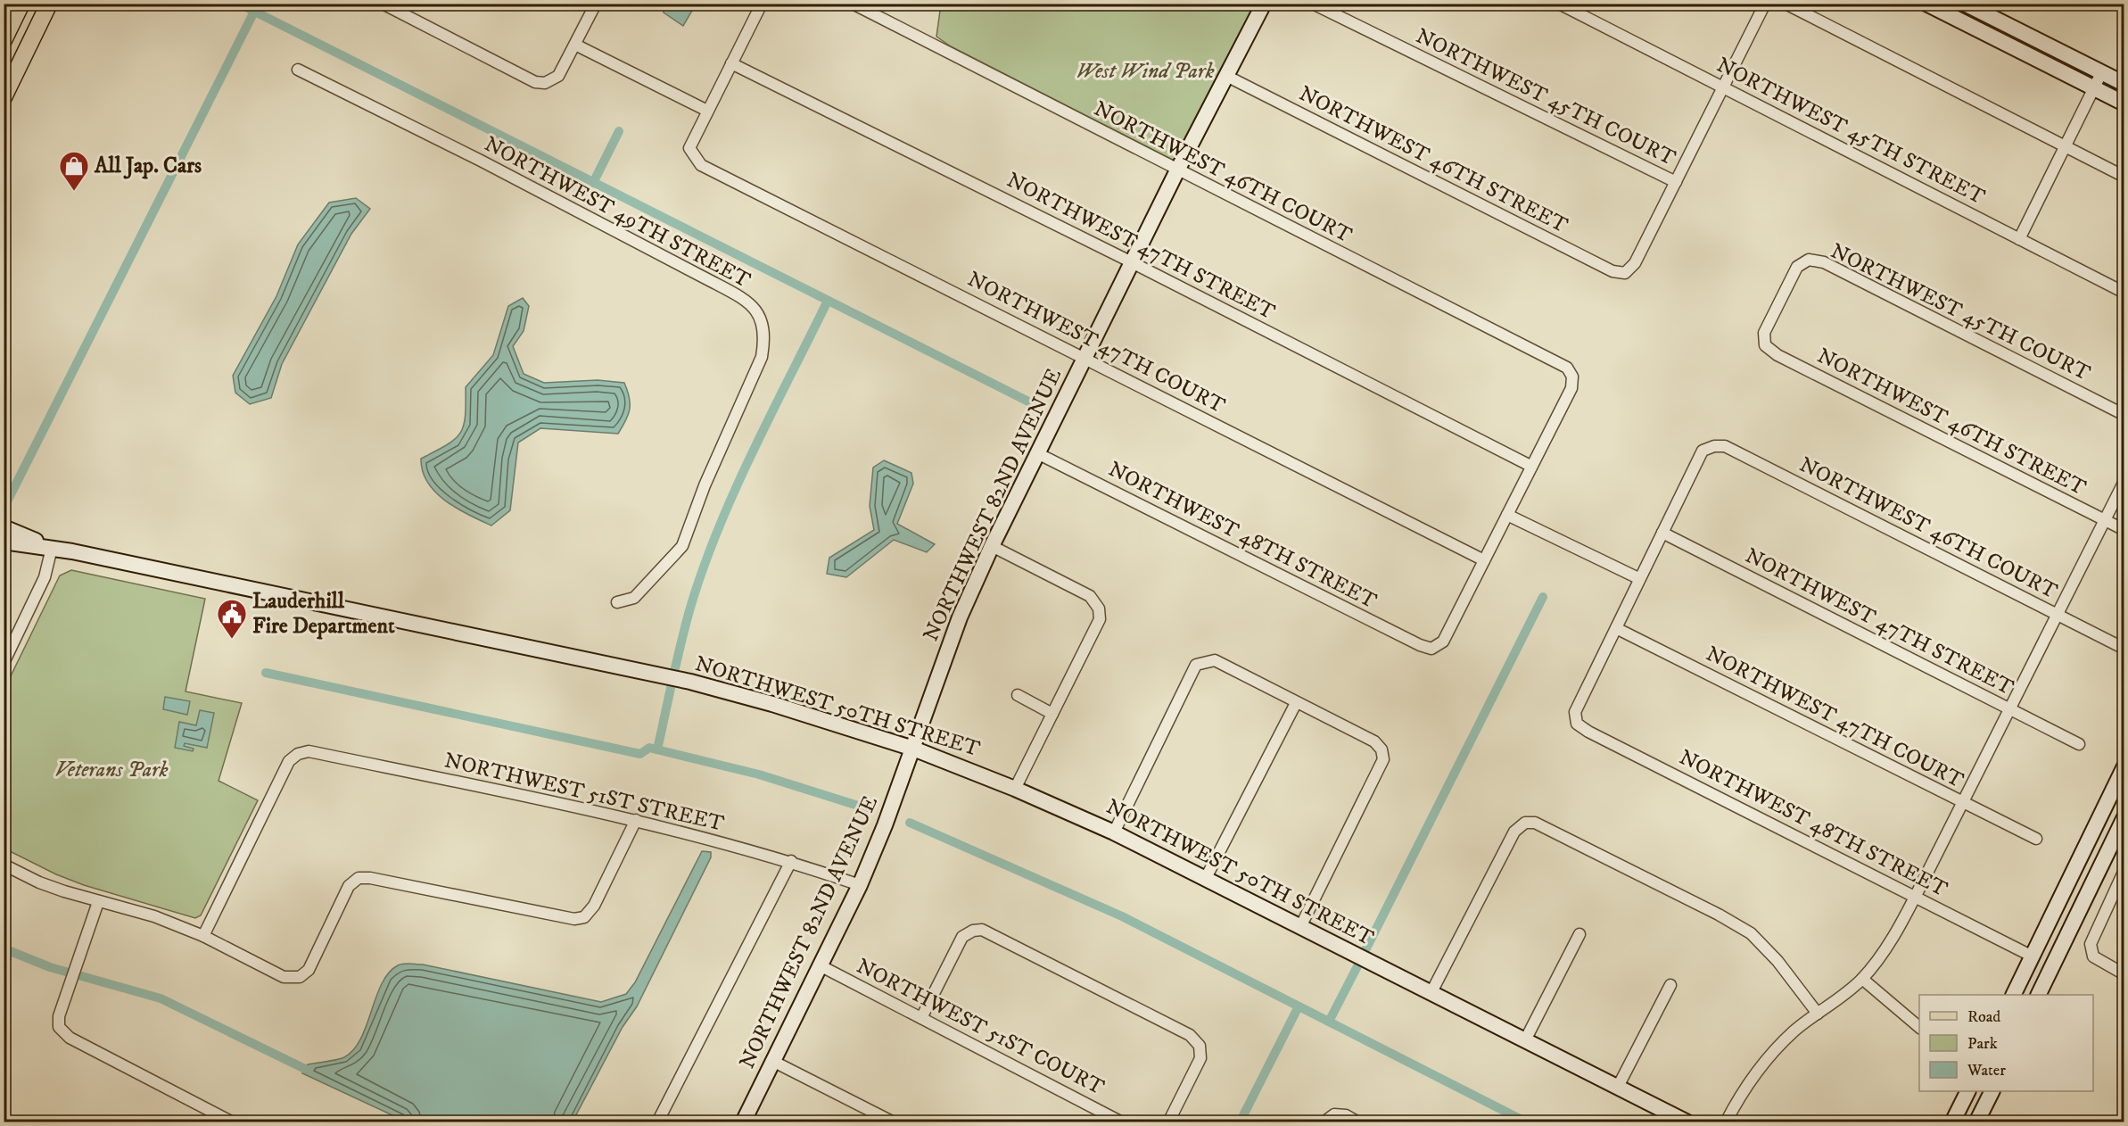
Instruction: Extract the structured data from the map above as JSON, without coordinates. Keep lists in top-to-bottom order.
{
  "streets": {
    "street": [
      "NORTHWEST 45TH COURT",
      "NORTHWEST 45TH STREET",
      "NORTHWEST 46TH STREET",
      "NORTHWEST 46TH COURT",
      "NORTHWEST 49TH STREET",
      "NORTHWEST 47TH STREET",
      "NORTHWEST 47TH COURT",
      "NORTHWEST 82ND AVENUE",
      "NORTHWEST 48TH STREET",
      "NORTHWEST 50TH STREET",
      "NORTHWEST 51ST STREET",
      "NORTHWEST 51ST COURT"
    ]
  },
  "crossings": [
    ["NORTHWEST 45TH COURT", "NORTHWEST 46TH STREET"],
    ["NORTHWEST 46TH STREET", "NORTHWEST 82ND AVENUE"],
    ["NORTHWEST 46TH COURT", "NORTHWEST 47TH STREET"],
    ["NORTHWEST 46TH COURT", "NORTHWEST 82ND AVENUE"],
    ["NORTHWEST 47TH STREET", "NORTHWEST 82ND AVENUE"],
    ["NORTHWEST 47TH COURT", "NORTHWEST 82ND AVENUE"],
    ["NORTHWEST 47TH COURT", "NORTHWEST 48TH STREET"],
    ["NORTHWEST 82ND AVENUE", "NORTHWEST 48TH STREET"],
    ["NORTHWEST 82ND AVENUE", "NORTHWEST 50TH STREET"],
    ["NORTHWEST 82ND AVENUE", "NORTHWEST 51ST STREET"],
    ["NORTHWEST 82ND AVENUE", "NORTHWEST 51ST COURT"]
  ],
  "parks": ["West Wind Park", "Veterans Park"],
  "places": {
    "shop": ["All Jap. Cars"],
    "public building": ["Lauderhill Fire Department"]
  },
  "legend": ["Road", "Park", "Water"]
}
